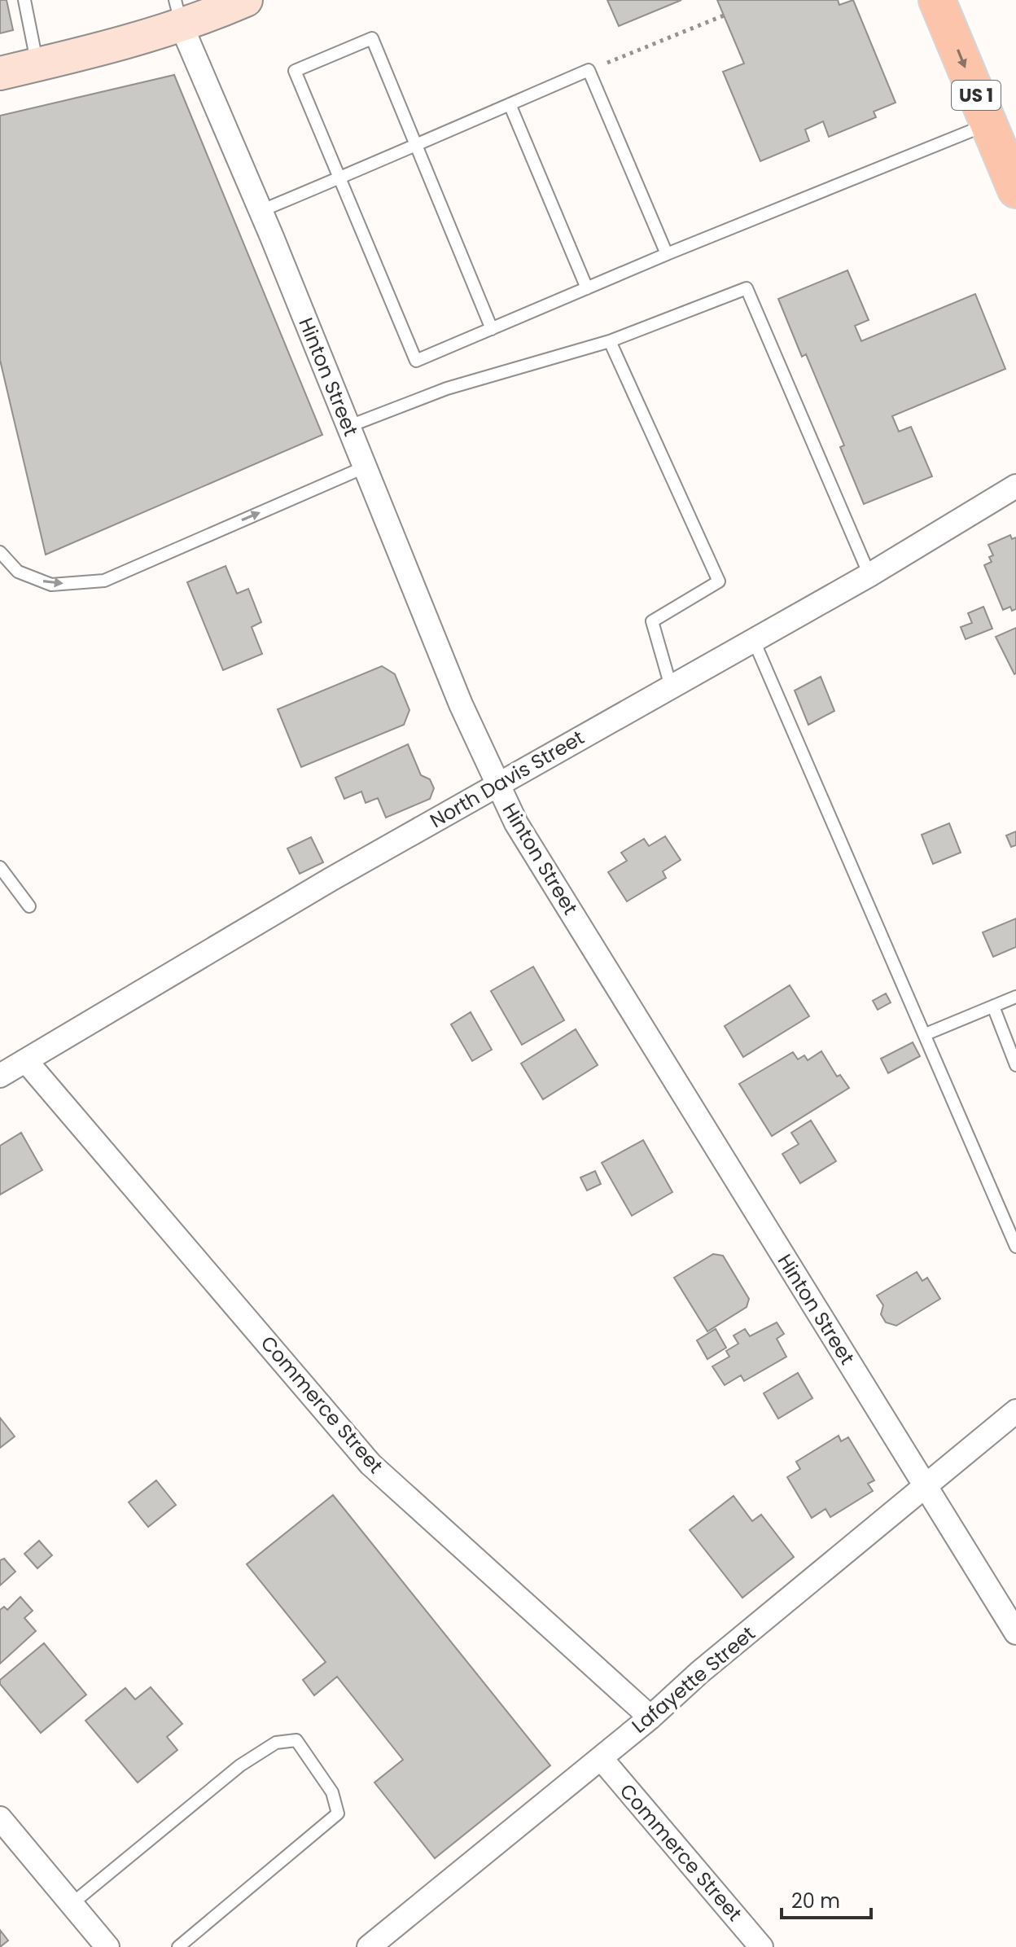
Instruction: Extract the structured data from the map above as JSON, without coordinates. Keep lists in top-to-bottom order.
{
  "streets": {
    "main road": ["US 1"],
    "street": [
      "Hinton Street",
      "North Davis Street",
      "Commerce Street",
      "Lafayette Street"
    ]
  },
  "crossings": [
    ["Hinton Street", "North Davis Street"],
    ["Hinton Street", "Lafayette Street"],
    ["North Davis Street", "Commerce Street"],
    ["Commerce Street", "Lafayette Street"]
  ],
  "scale_bar": "20 m"
}
